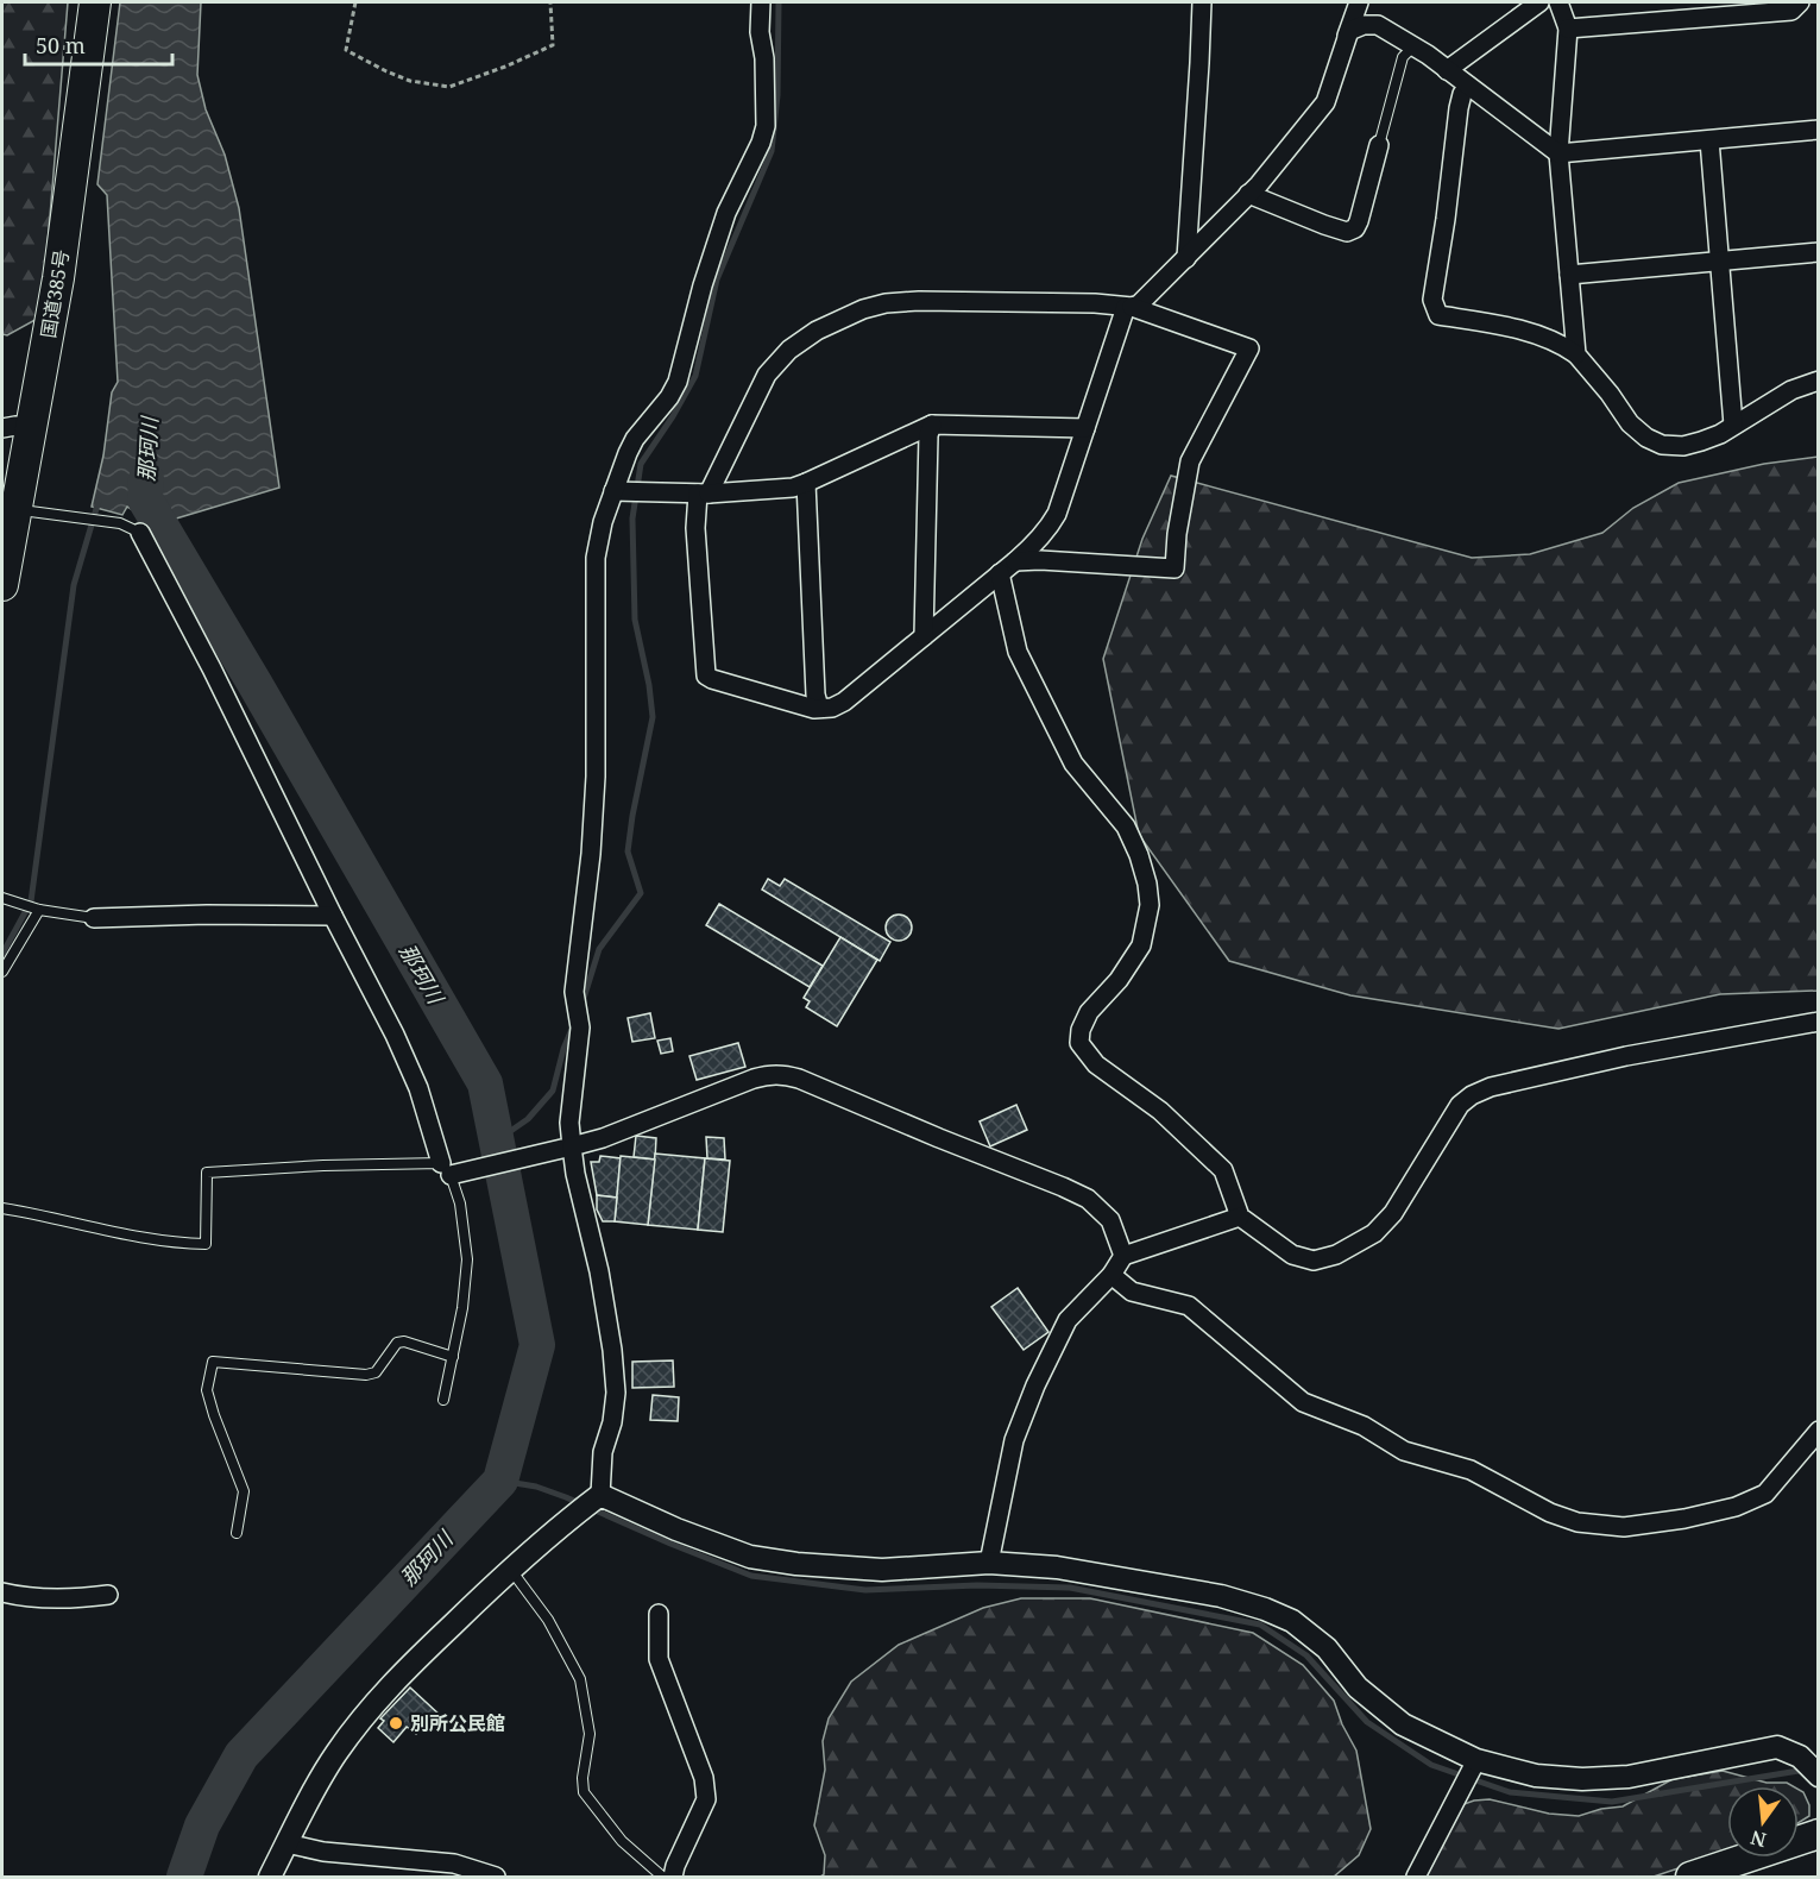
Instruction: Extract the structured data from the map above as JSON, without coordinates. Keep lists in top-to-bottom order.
{
  "streets": {
    "highway": ["国道385号"]
  },
  "water": ["那珂川"],
  "places": ["別所公民館"],
  "scale_bar": "50 m",
  "north": "bottom"
}
